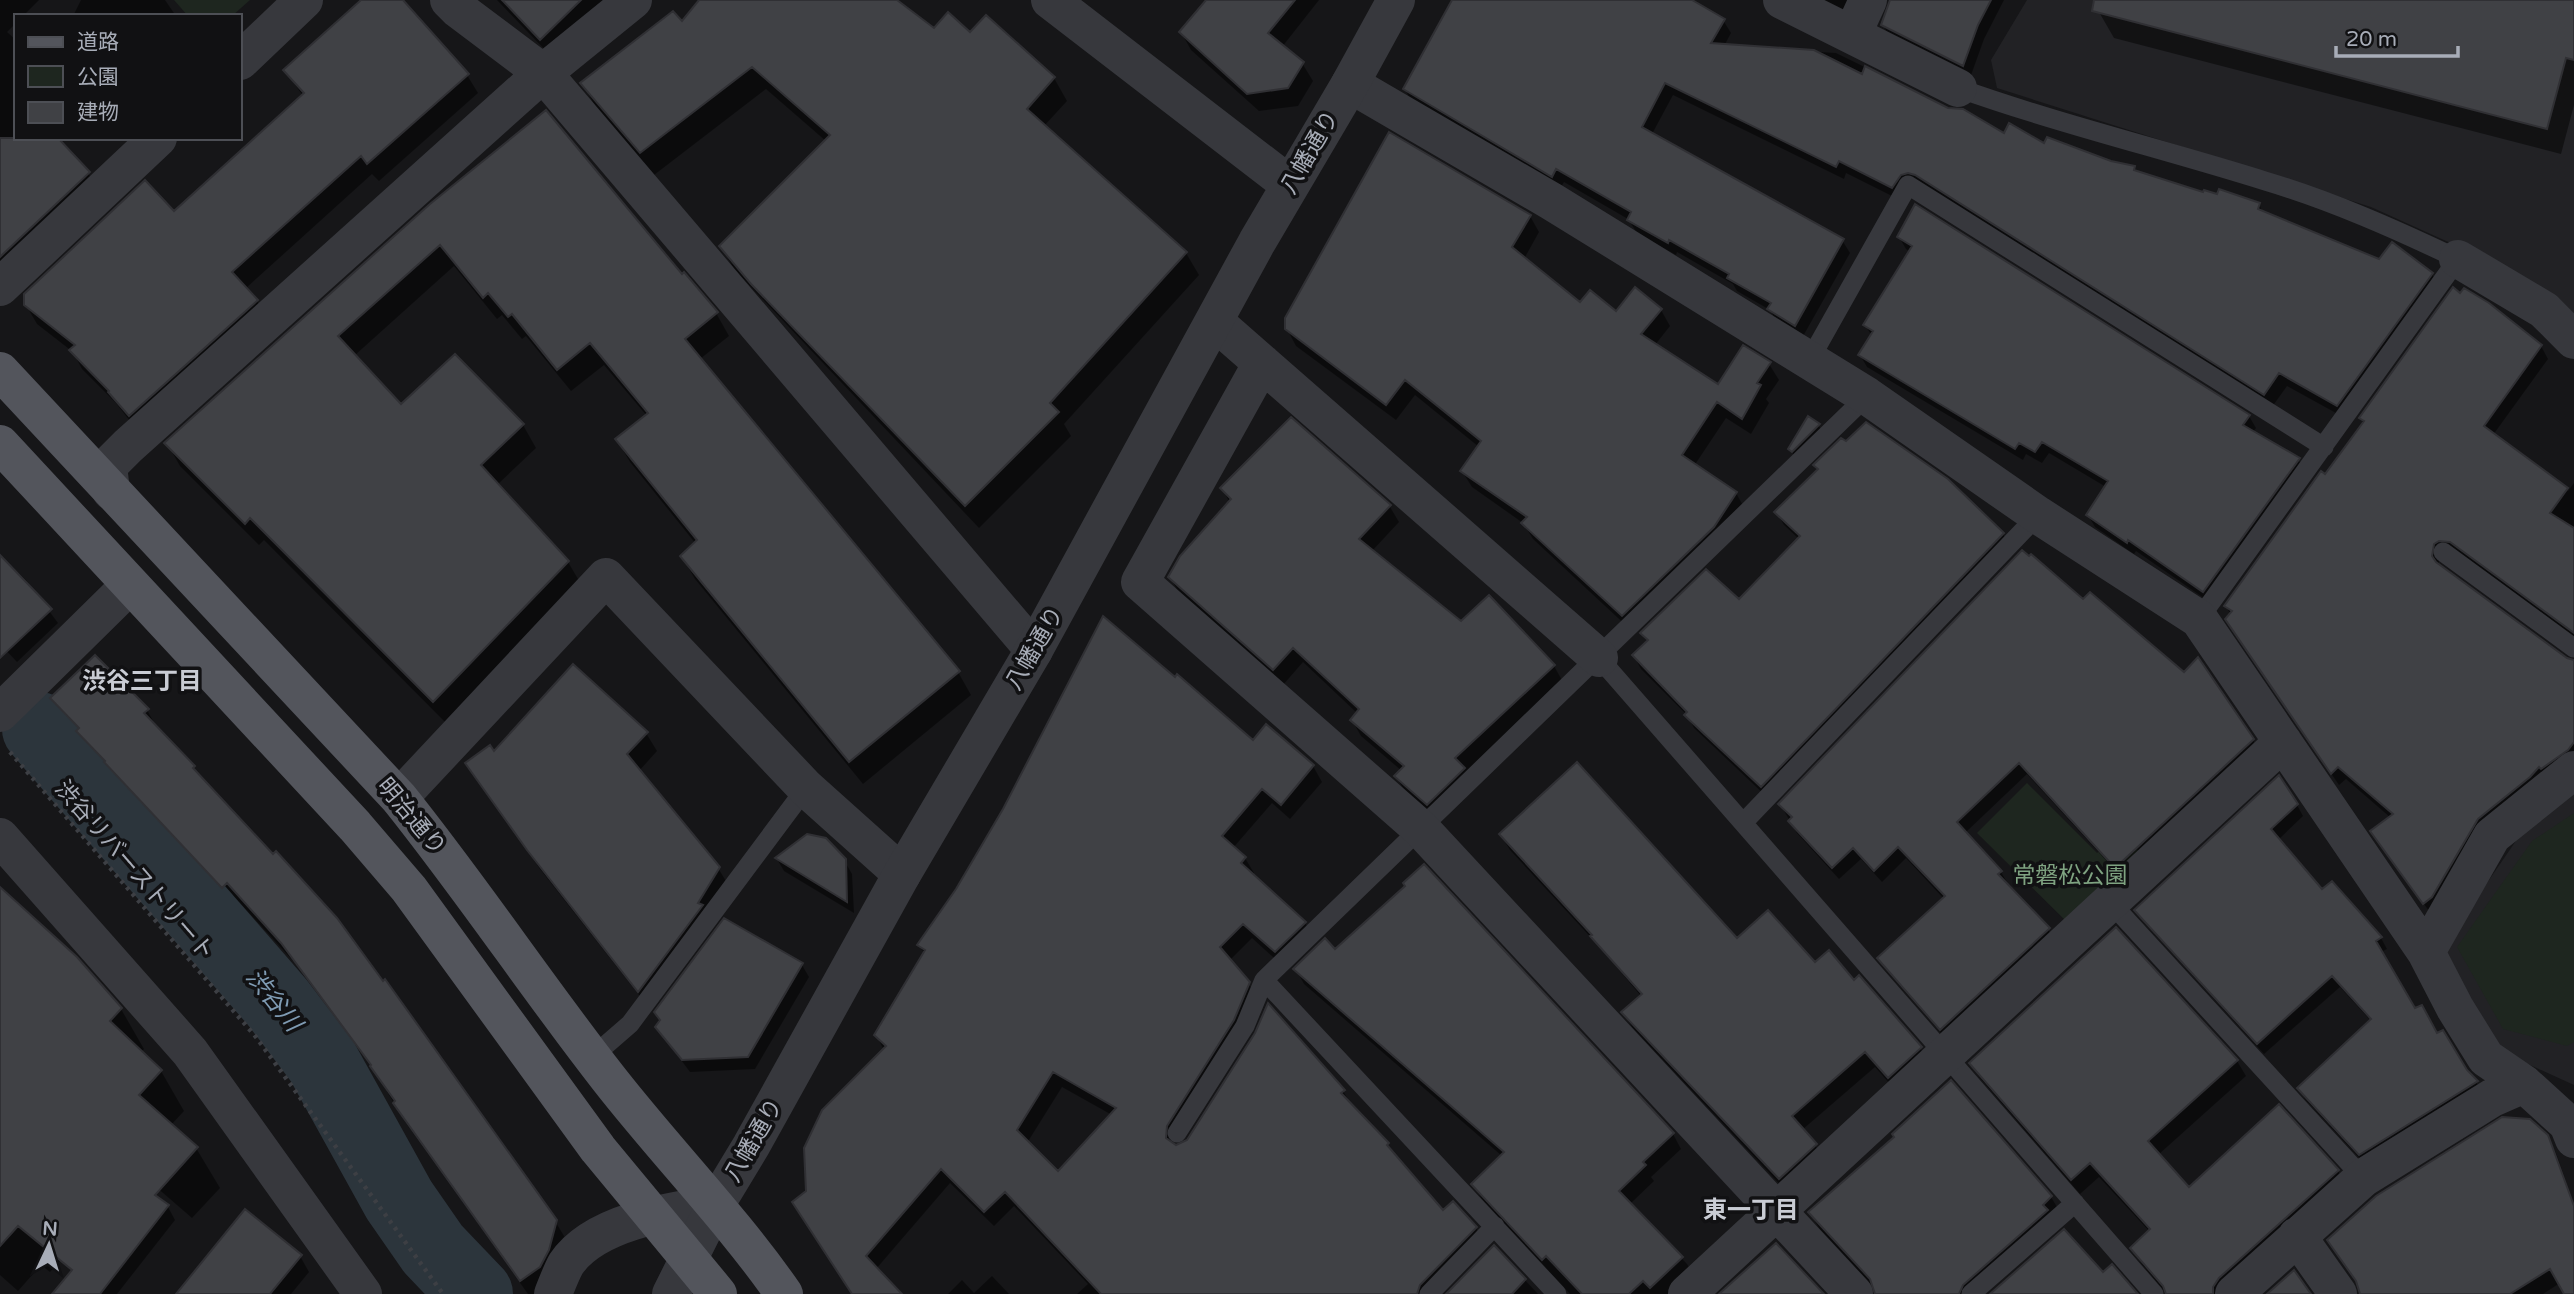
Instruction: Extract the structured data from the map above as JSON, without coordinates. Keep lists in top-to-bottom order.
{
  "streets": {
    "main road": ["明治通り"],
    "street": ["八幡通り"],
    "path": ["渋谷リバーストリート"]
  },
  "crossings": [
    ["八幡通り", "明治通り"]
  ],
  "districts": ["渋谷三丁目", "東一丁目"],
  "water": ["渋谷川"],
  "parks": ["常磐松公園"],
  "legend": ["道路", "公園", "建物"],
  "scale_bar": "20 m",
  "north": "top"
}
